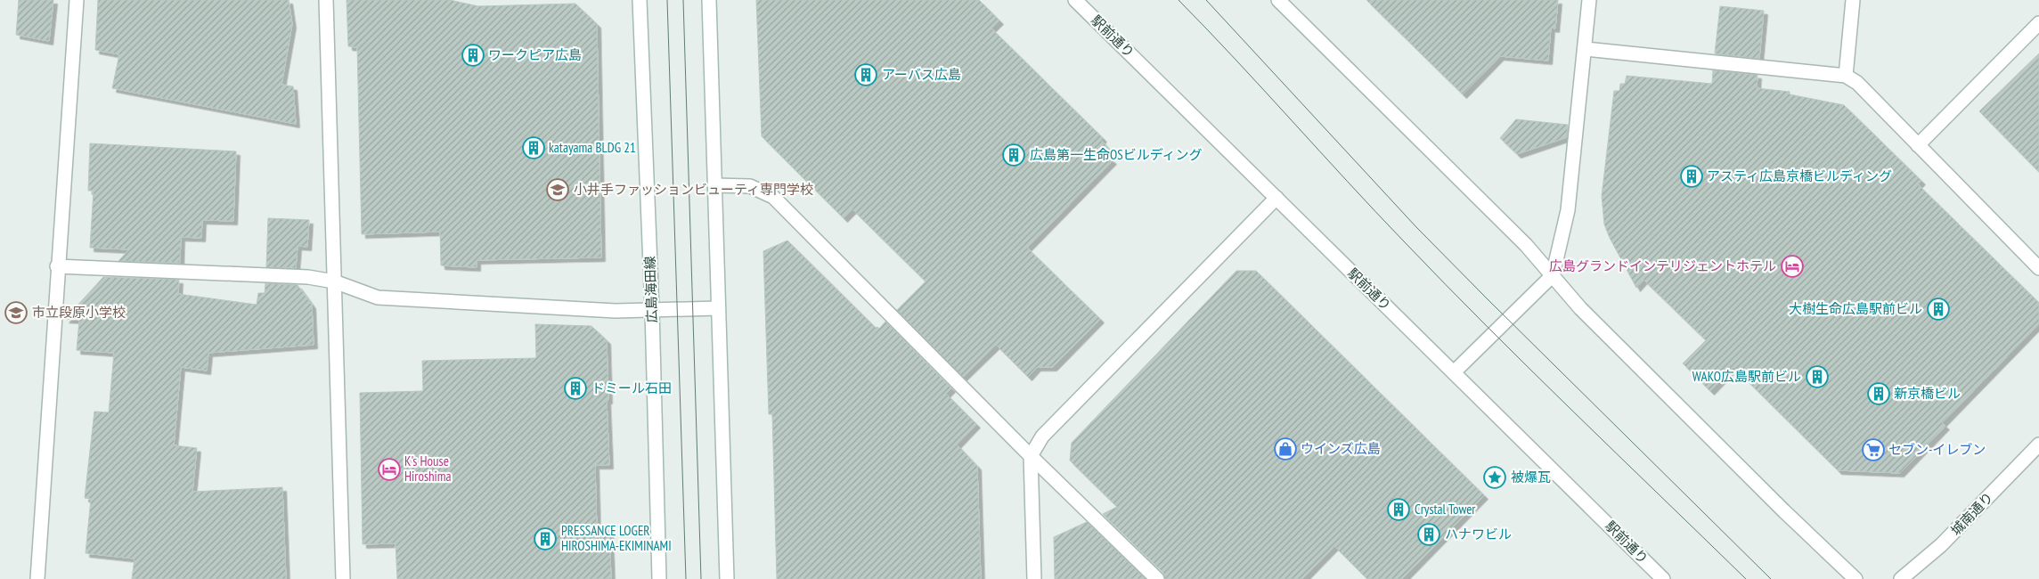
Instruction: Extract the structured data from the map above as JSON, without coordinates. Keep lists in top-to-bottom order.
{
  "streets": {
    "street": ["駅前通り", "広島海田線", "城南通り"]
  },
  "places": {
    "building": [
      "ワークピア広島",
      "アーバス広島",
      "katayama BLDG 21",
      "広島第一生命OSビルディング",
      "アスティ広島京橋ビルディング",
      "大樹生命広島駅前ビル",
      "WAKO広島駅前ビル",
      "ドミール石田",
      "新京橋ビル",
      "Crystal Tower",
      "ハナワビル",
      "PRESSANCE LOGER HIROSHIMA-EKIMINAMI"
    ],
    "school or university": ["小井手ファッションビューティ専門学校", "市立段原小学校"],
    "hotel": ["広島グランドインテリジェントホテル", "K's House Hiroshima"],
    "shop": ["ウインズ広島"],
    "supermarket": ["セブン-イレブン"],
    "place": ["被爆瓦"]
  }
}
